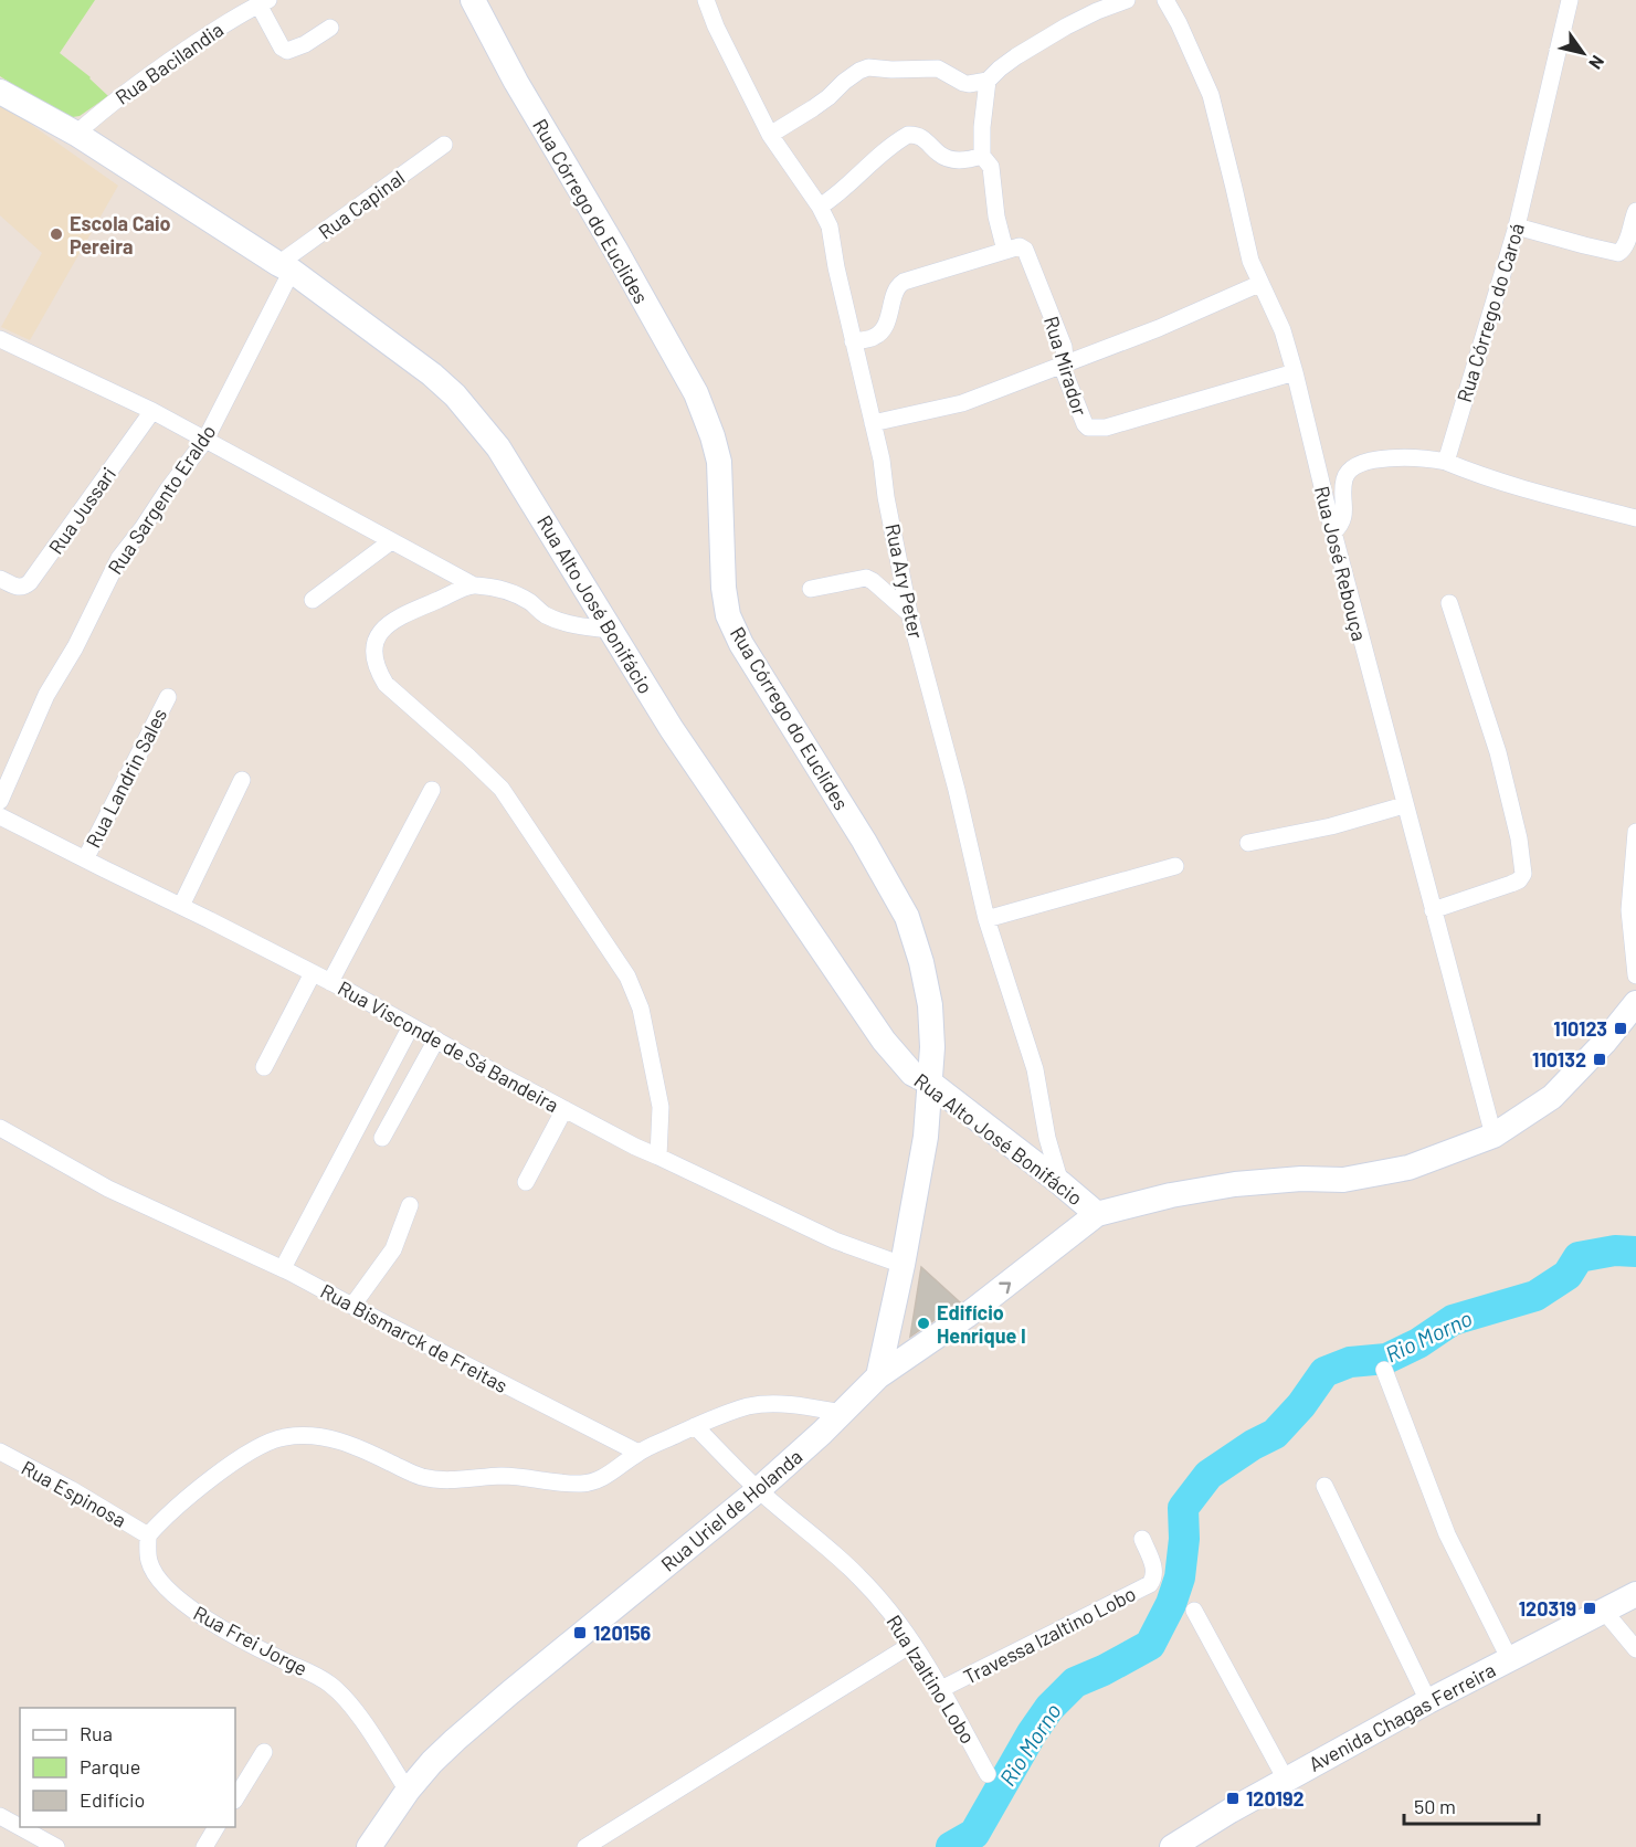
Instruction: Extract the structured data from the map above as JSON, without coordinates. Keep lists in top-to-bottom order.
{
  "streets": {
    "main road": [
      "Rua Córrego do Euclides",
      "Rua Alto José Bonifácio",
      "Rua Uriel de Holanda",
      "Avenida Chagas Ferreira"
    ],
    "street": [
      "Rua Bacilandia",
      "Rua Capinal",
      "Rua Córrego do Caroá",
      "Rua Mirador",
      "Rua Sargento Eraldo",
      "Rua Jussari",
      "Rua José Rebouça",
      "Rua Ary Peter",
      "Rua Landrin Sales",
      "Rua Visconde de Sá Bandeira",
      "Rua Bismarck de Freitas",
      "Rua Espinosa",
      "Travessa Izaltino Lobo",
      "Rua Frei Jorge",
      "Rua Izaltino Lobo"
    ]
  },
  "crossings": [
    ["Rua Bacilandia", "Rua Alto José Bonifácio"],
    ["Rua Capinal", "Rua Sargento Eraldo"],
    ["Rua Capinal", "Rua Alto José Bonifácio"],
    ["Rua Córrego do Euclides", "Rua Alto José Bonifácio"],
    ["Rua Mirador", "Rua José Rebouça"],
    ["Rua Sargento Eraldo", "Rua Alto José Bonifácio"],
    ["Rua Ary Peter", "Rua Alto José Bonifácio"],
    ["Rua Alto José Bonifácio", "Rua Uriel de Holanda"],
    ["Rua Landrin Sales", "Rua Visconde de Sá Bandeira"],
    ["Rua Espinosa", "Rua Frei Jorge"],
    ["Rua Uriel de Holanda", "Rua Frei Jorge"],
    ["Rua Uriel de Holanda", "Rua Izaltino Lobo"],
    ["Travessa Izaltino Lobo", "Rua Izaltino Lobo"]
  ],
  "water": ["Rio Morno"],
  "places": {
    "other": ["Escola Caio Pereira", "Edifício Henrique I"],
    "transit": [
      "110123",
      "110132",
      "120319",
      "120156",
      "120192"
    ]
  },
  "legend": ["Rua", "Parque", "Edifício"],
  "scale_bar": "50 m",
  "north": "bottom right"
}
